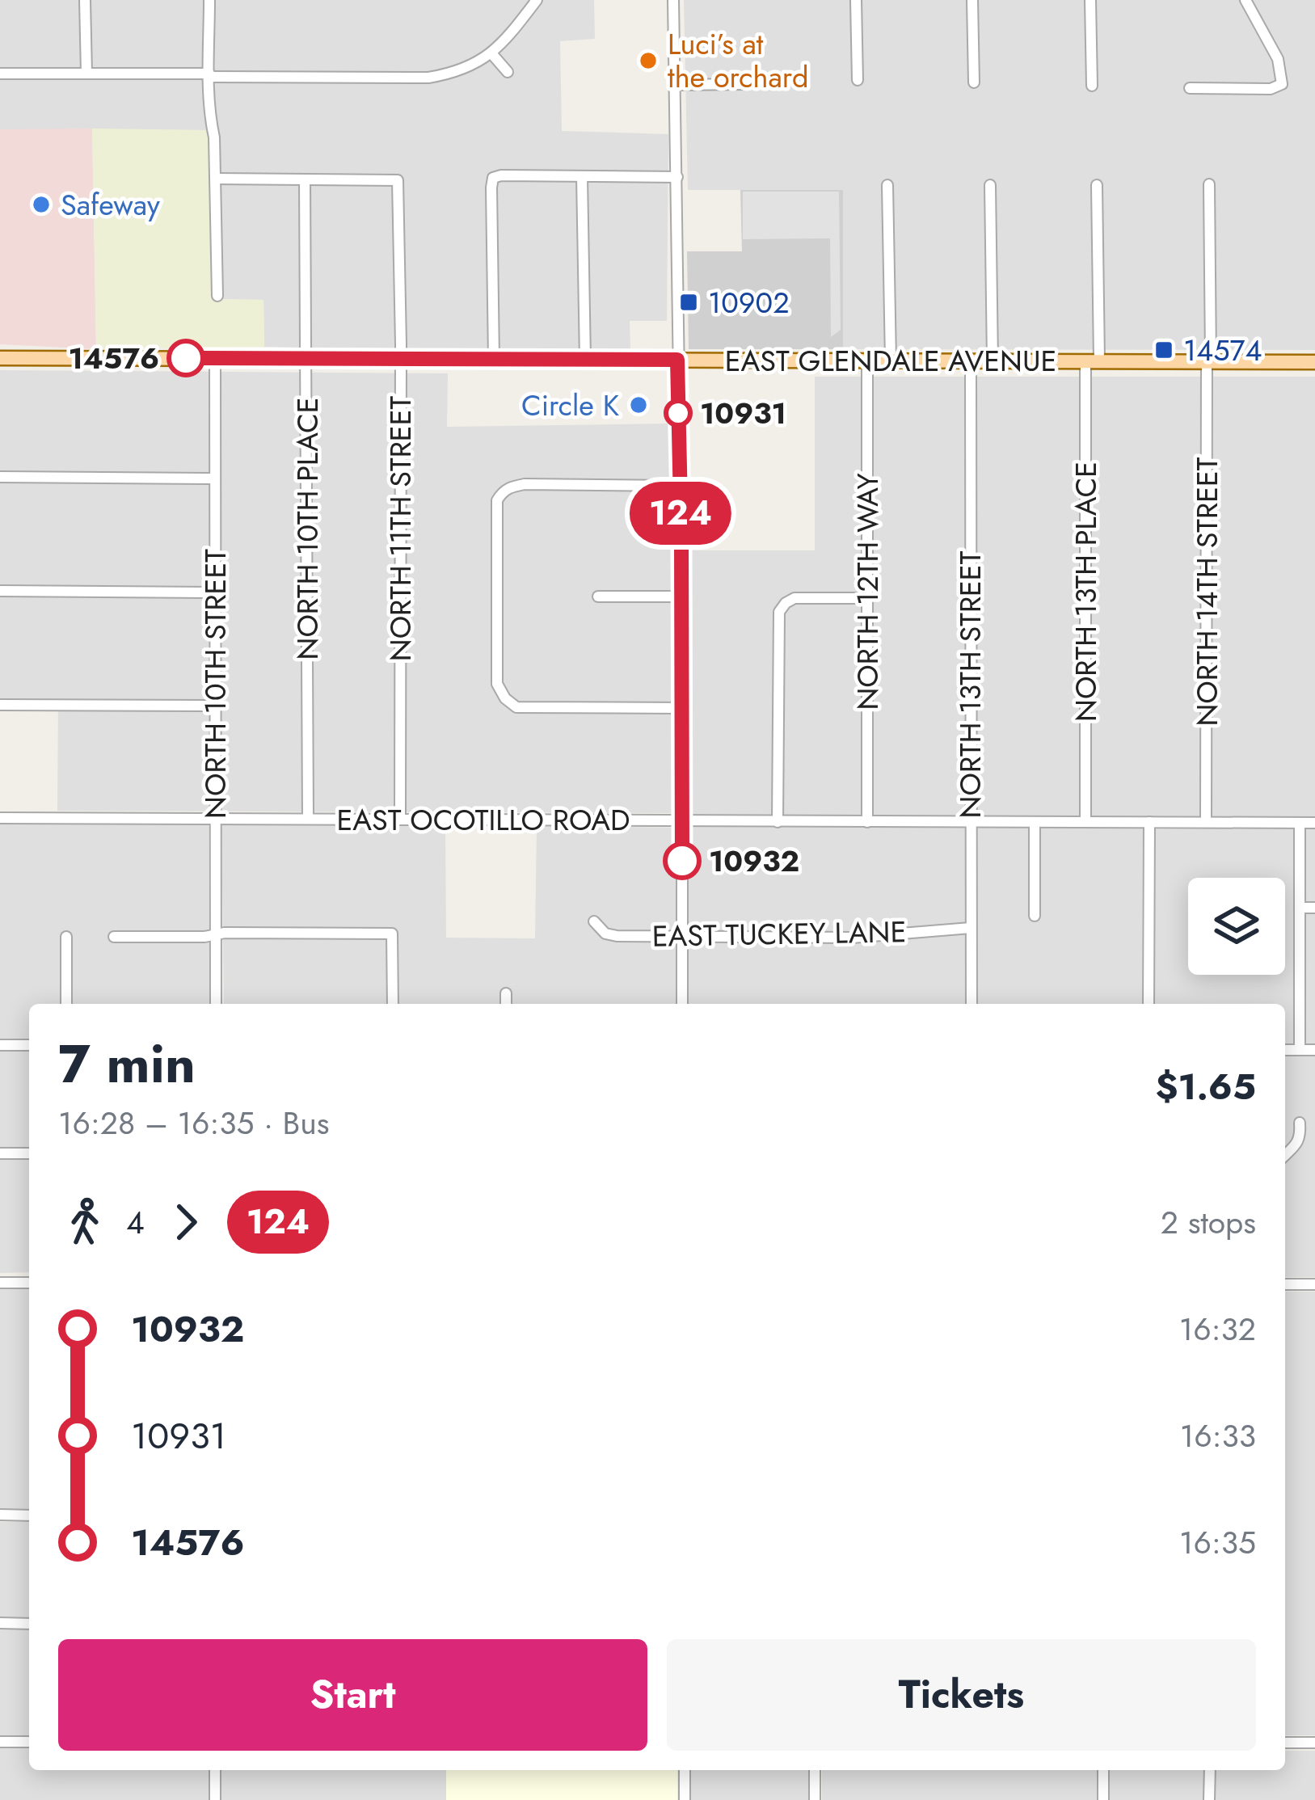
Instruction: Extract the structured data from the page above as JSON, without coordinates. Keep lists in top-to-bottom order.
{
  "streets": {
    "main road": ["EAST GLENDALE AVENUE"],
    "street": [
      "NORTH 10TH PLACE",
      "NORTH 11TH STREET",
      "NORTH 12TH WAY",
      "NORTH 13TH PLACE",
      "NORTH 14TH STREET",
      "NORTH 10TH STREET",
      "NORTH 13TH STREET",
      "EAST OCOTILLO ROAD",
      "EAST TUCKEY LANE"
    ]
  },
  "crossings": [
    ["EAST GLENDALE AVENUE", "NORTH 10TH PLACE"],
    ["EAST GLENDALE AVENUE", "NORTH 11TH STREET"],
    ["EAST GLENDALE AVENUE", "NORTH 12TH WAY"],
    ["EAST GLENDALE AVENUE", "NORTH 13TH PLACE"],
    ["EAST GLENDALE AVENUE", "NORTH 14TH STREET"],
    ["EAST GLENDALE AVENUE", "NORTH 10TH STREET"],
    ["EAST GLENDALE AVENUE", "NORTH 13TH STREET"],
    ["NORTH 10TH PLACE", "NORTH 11TH STREET"],
    ["NORTH 10TH PLACE", "EAST OCOTILLO ROAD"],
    ["NORTH 11TH STREET", "EAST OCOTILLO ROAD"],
    ["NORTH 12TH WAY", "EAST OCOTILLO ROAD"],
    ["NORTH 13TH PLACE", "EAST OCOTILLO ROAD"],
    ["NORTH 14TH STREET", "EAST OCOTILLO ROAD"],
    ["NORTH 10TH STREET", "EAST OCOTILLO ROAD"],
    ["NORTH 13TH STREET", "EAST OCOTILLO ROAD"],
    ["NORTH 13TH STREET", "EAST TUCKEY LANE"]
  ],
  "places": {
    "other": [
      "Luci’s at the orchard",
      "Safeway",
      "14576",
      "Circle K",
      "10931",
      "10932"
    ],
    "transit": ["10902", "14574"]
  },
  "lines": ["bus line 124"],
  "page": {
    "on_map": "124",
    "heading": ["7 min", "16:28 – 16:35 · Bus", "$1.65"],
    "legs": ["4", "124", "2 stops"],
    "list": [
      {
        "name": "10932",
        "value": "16:32"
      },
      {
        "name": "10931",
        "value": "16:33"
      },
      {
        "name": "14576",
        "value": "16:35"
      }
    ],
    "buttons": ["Start", "Tickets"]
  }
}
